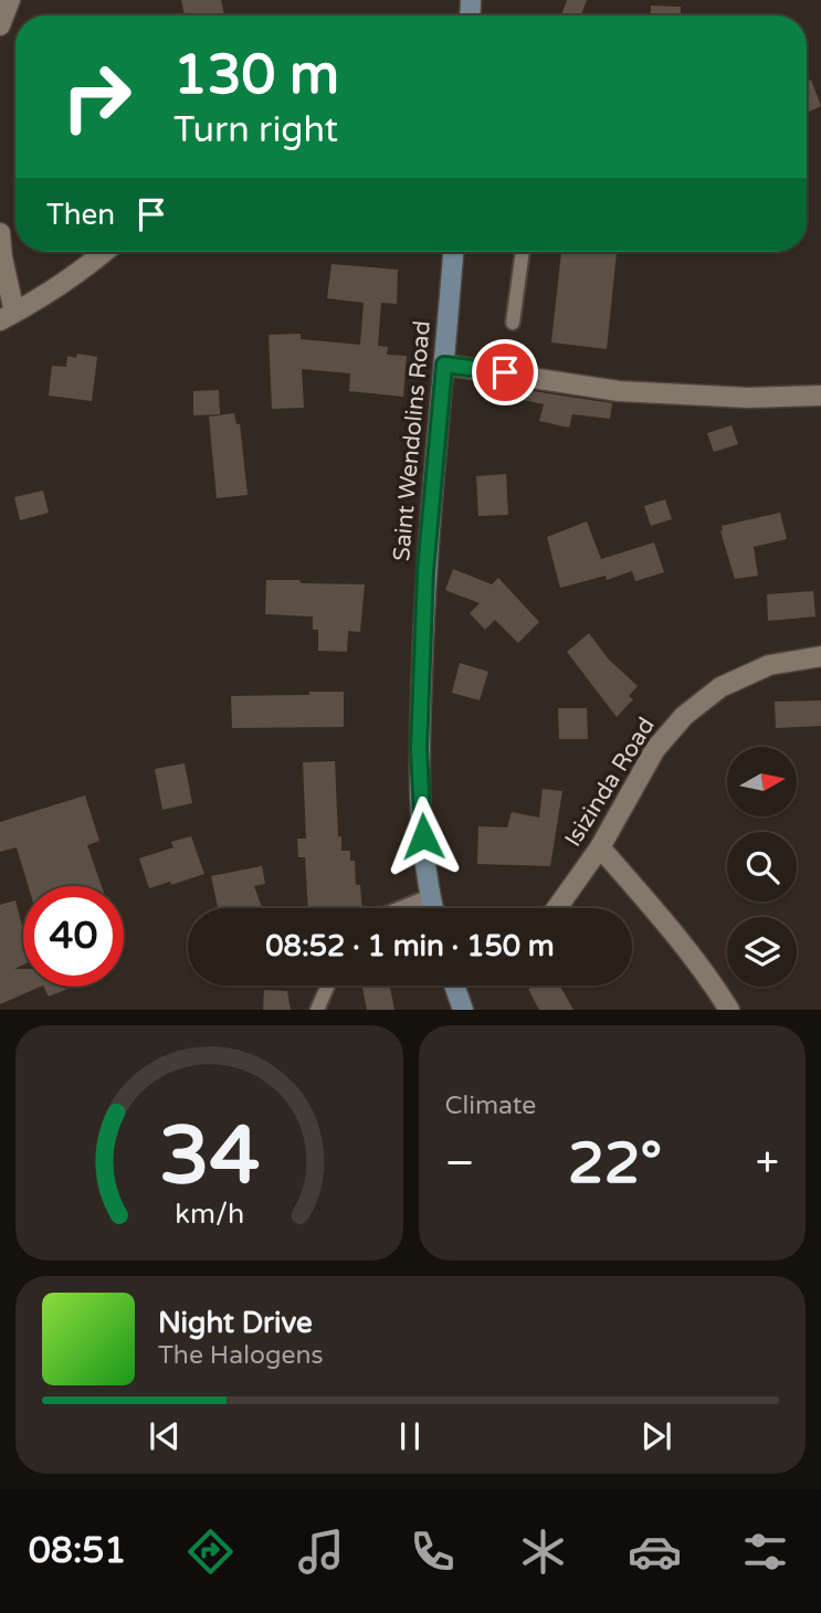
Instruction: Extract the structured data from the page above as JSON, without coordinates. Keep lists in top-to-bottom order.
{
  "streets": {
    "street": ["Saint Wendolins Road", "Isizinda Road"]
  },
  "north": "right",
  "page": {
    "turn": ["130 m", "Turn right"],
    "then": "Then",
    "limit": "40",
    "trip": "08:52 · 1 min · 150 m",
    "tile": "Climate",
    "heat": ["−", "22°", "+"],
    "song": ["Night Drive", "The Halogens"],
    "tabs": "08:51",
    "gauge": ["34", "km/h"]
  }
}
